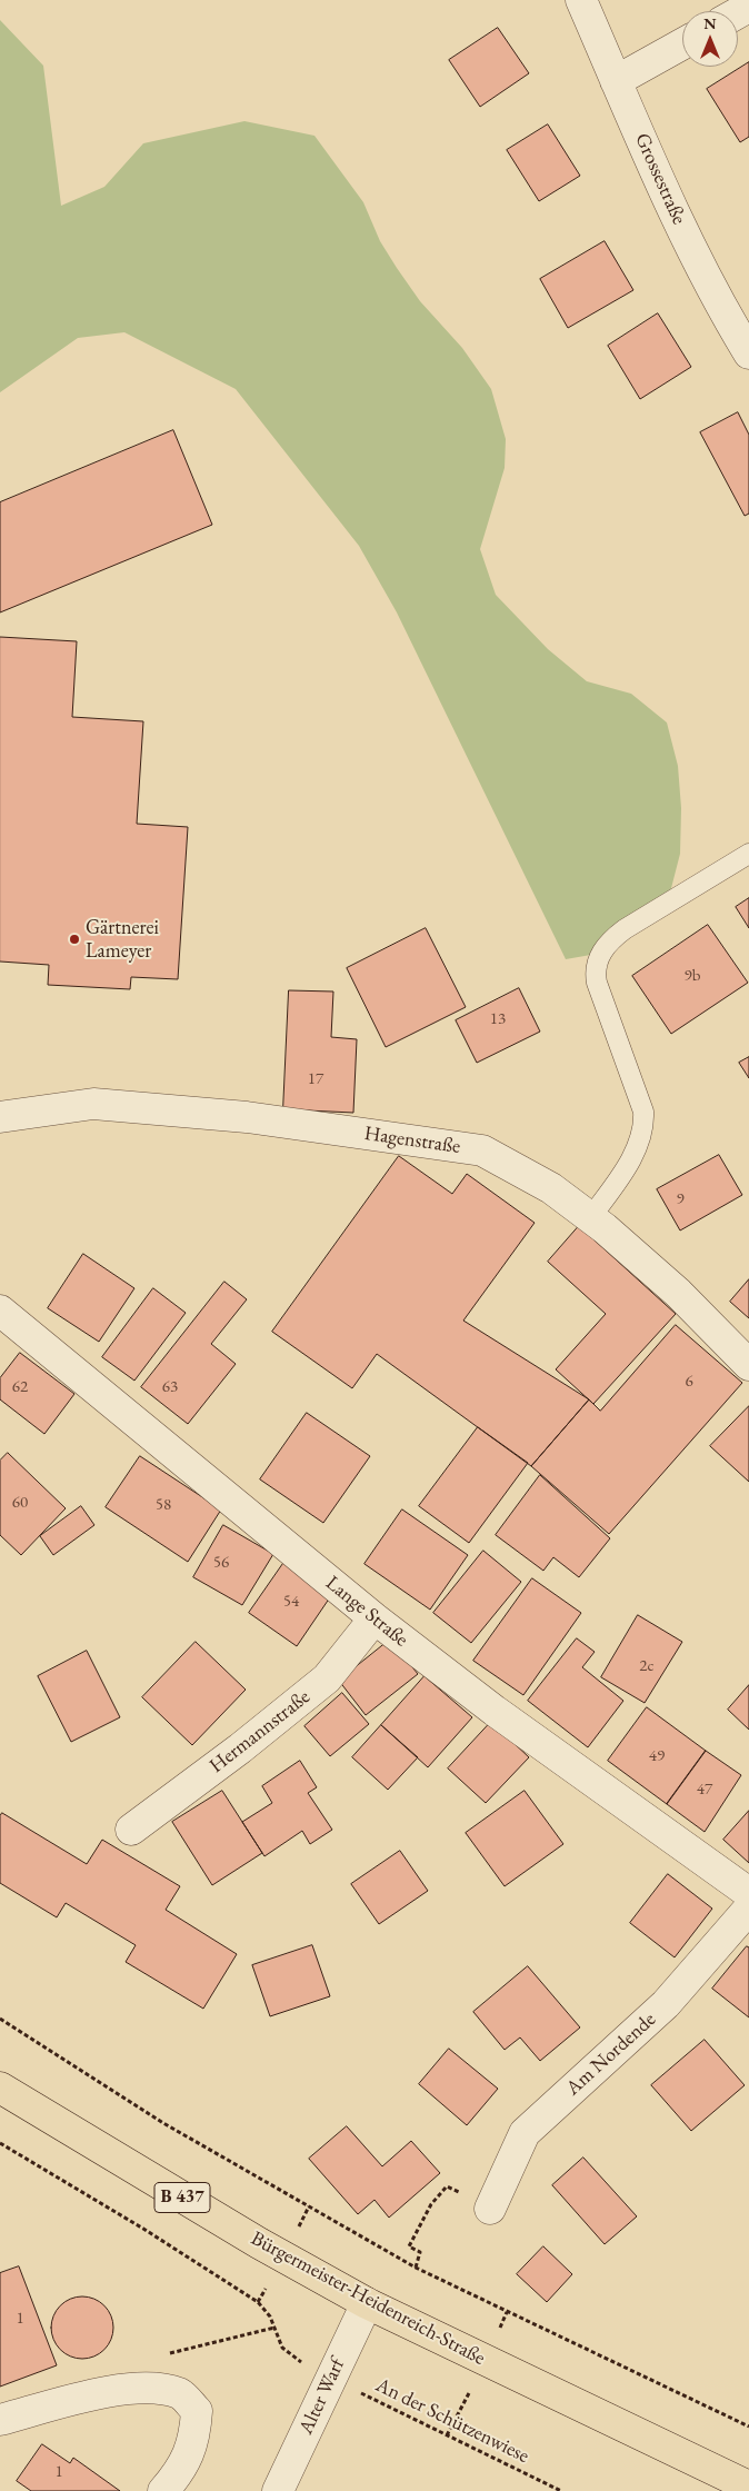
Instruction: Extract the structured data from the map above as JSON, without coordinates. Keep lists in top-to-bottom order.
{
  "streets": {
    "main road": ["B 437", "Bürgermeister-Heidenreich-Straße"],
    "street": [
      "Grossestraße",
      "Hagenstraße",
      "Lange Straße",
      "Hermannstraße",
      "Am Nordende",
      "Alter Warf"
    ],
    "path": ["An der Schützenwiese"]
  },
  "crossings": [
    ["Lange Straße", "Hermannstraße"],
    ["Bürgermeister-Heidenreich-Straße", "Alter Warf"],
    ["Alter Warf", "An der Schützenwiese"]
  ],
  "places": ["Gärtnerei Lameyer"],
  "house_numbers": [
    "9b",
    "13",
    "17",
    "9",
    "6",
    "62",
    "63",
    "60",
    "58",
    "56",
    "54",
    "2c",
    "49",
    "47",
    "1",
    "1"
  ],
  "north": "top"
}
